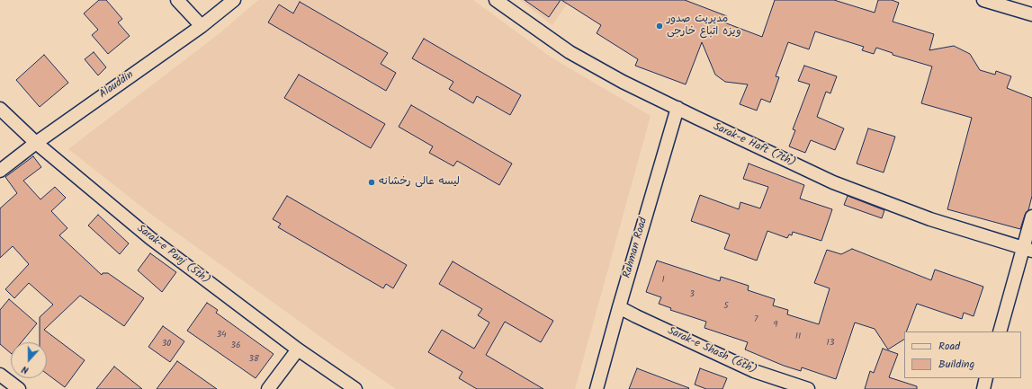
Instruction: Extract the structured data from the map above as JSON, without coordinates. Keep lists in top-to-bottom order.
{
  "streets": {
    "street": [
      "Alauddin",
      "Sarak-e Haft (7th)",
      "Rahman Road",
      "Sarak-e Panj (5th)",
      "Sarak-e Shash (6th)"
    ]
  },
  "crossings": [
    ["Alauddin", "Sarak-e Panj (5th)"],
    ["Sarak-e Haft (7th)", "Rahman Road"],
    ["Rahman Road", "Sarak-e Shash (6th)"]
  ],
  "places": ["مدیریت صدور ویزه اتباع خارجی", "لیسه عالی رخشانه"],
  "house_numbers": [
    "1",
    "3",
    "5",
    "7",
    "9",
    "34",
    "11",
    "13",
    "30",
    "36",
    "38"
  ],
  "legend": ["Road", "Building"],
  "north": "bottom"
}
